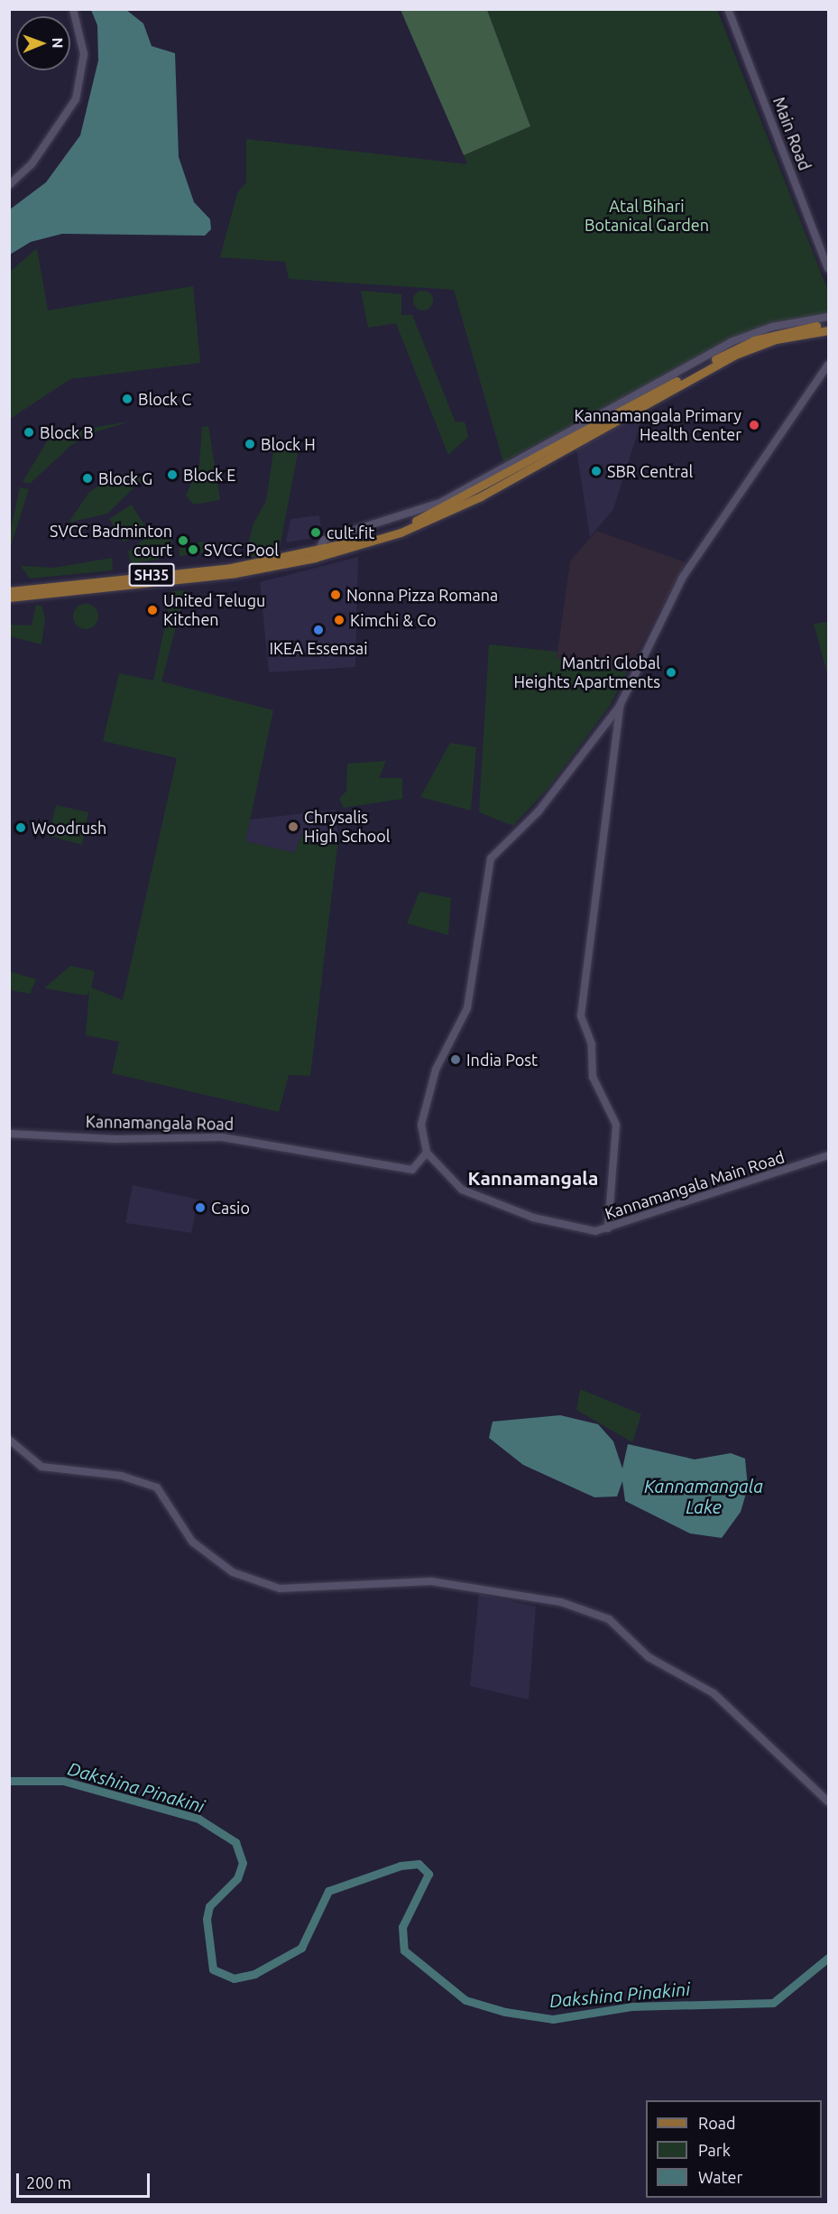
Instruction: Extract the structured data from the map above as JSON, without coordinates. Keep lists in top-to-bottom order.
{
  "streets": {
    "main road": ["SH35"],
    "street": ["Main Road", "Kannamangala Road", "Kannamangala Main Road"]
  },
  "crossings": [
    ["Kannamangala Road", "Kannamangala Main Road"]
  ],
  "districts": ["Kannamangala"],
  "water": ["Kannamangala Lake", "Dakshina Pinakini"],
  "parks": ["Atal Bihari Botanical Garden"],
  "places": [
    "Block C",
    "Kannamangala Primary Health Center",
    "Block B",
    "Block H",
    "SBR Central",
    "Block E",
    "Block G",
    "cult.fit",
    "SVCC Badminton court",
    "SVCC Pool",
    "Nonna Pizza Romana",
    "United Telugu Kitchen",
    "Kimchi & Co",
    "IKEA Essensai",
    "Mantri Global Heights Apartments",
    "Chrysalis High School",
    "Woodrush",
    "India Post",
    "Casio"
  ],
  "legend": ["Road", "Park", "Water"],
  "scale_bar": "200 m",
  "north": "right"
}
